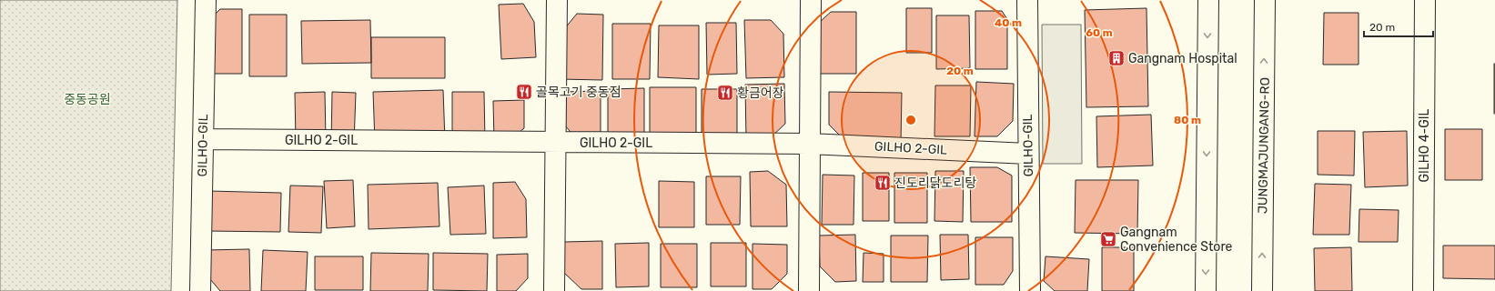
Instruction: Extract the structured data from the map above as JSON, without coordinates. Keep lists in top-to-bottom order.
{
  "streets": {
    "street": [
      "GILHO 2-GIL",
      "GILHO-GIL",
      "JUNGMAJUNGANG-RO",
      "GILHO 4-GIL"
    ]
  },
  "crossings": [
    ["GILHO 2-GIL", "GILHO-GIL"]
  ],
  "parks": ["중동공원"],
  "places": {
    "building": ["Gangnam Hospital"],
    "restaurant": ["골목고기 중동점", "황금어장", "진도리닭도리탕"],
    "supermarket": ["Gangnam Convenience Store"]
  },
  "scale_bar": "20 m",
  "rings": [
    "40 m",
    "60 m",
    "20 m",
    "80 m"
  ]
}
